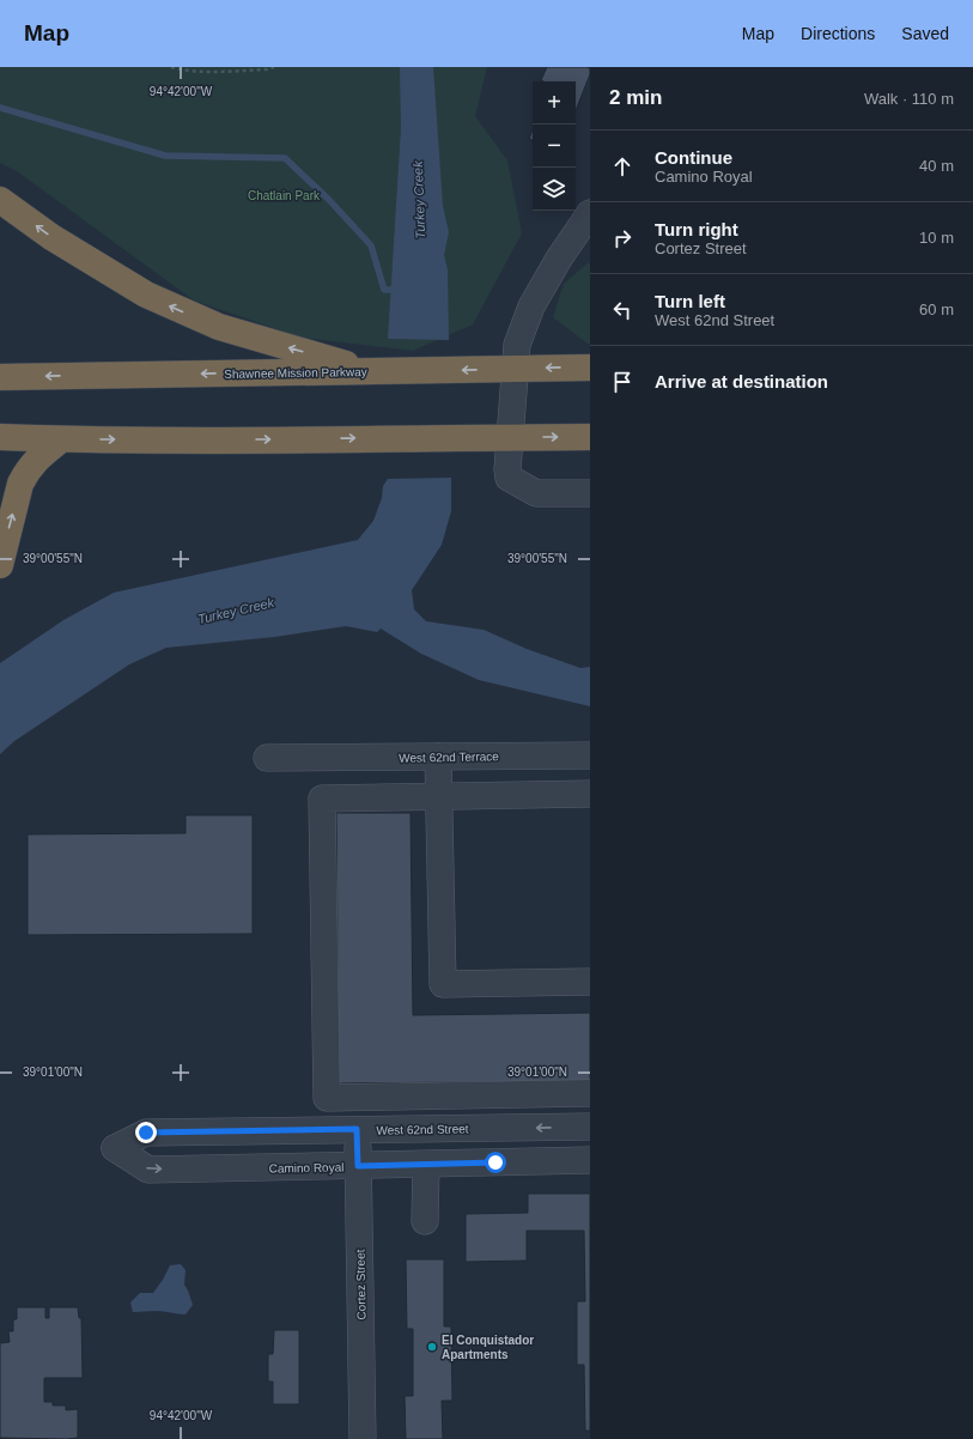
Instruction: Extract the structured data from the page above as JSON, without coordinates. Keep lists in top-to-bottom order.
{
  "streets": {
    "highway": ["Shawnee Mission Parkway"],
    "street": [
      "West 62nd Terrace",
      "West 62nd Street",
      "Camino Royal",
      "Cortez Street"
    ]
  },
  "crossings": [
    ["West 62nd Street", "Camino Royal"],
    ["West 62nd Street", "Cortez Street"],
    ["Camino Royal", "Cortez Street"]
  ],
  "one_way": ["West 62nd Street", "Camino Royal"],
  "water": ["Turkey Creek"],
  "parks": ["Chatlain Park"],
  "places": ["El Conquistador Apartments"],
  "page": {
    "header": "Map",
    "nav": ["Map", "Directions", "Saved"],
    "heading": ["2 min", "Walk · 110 m"],
    "map_buttons": ["+", "−"],
    "list": [
      ["Continue", "Camino Royal", "40 m"],
      ["Turn right", "Cortez Street", "10 m"],
      ["Turn left", "West 62nd Street", "60 m"],
      "Arrive at destination"
    ]
  },
  "coordinates": ["94°42'00\"W", "39°00'55\"N", "39°01'00\"N"]
}
